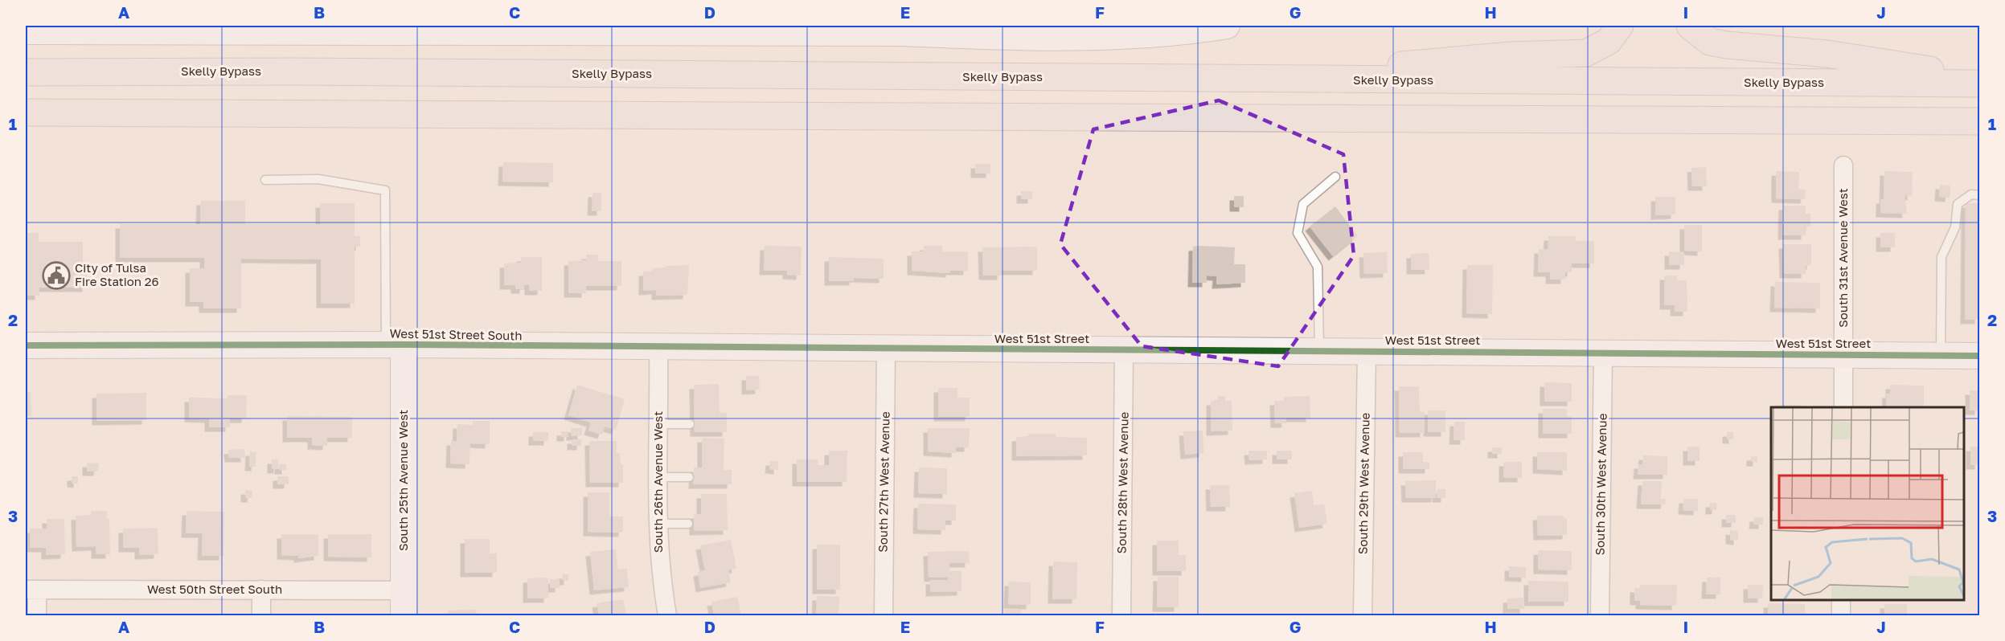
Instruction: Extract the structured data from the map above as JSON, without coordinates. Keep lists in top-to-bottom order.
{
  "streets": {
    "highway": ["Skelly Bypass"],
    "street": [
      "South 31st Avenue West",
      "West 51st Street South",
      "West 51st Street",
      "South 25th Avenue West",
      "South 26th Avenue West",
      "South 27th West Avenue",
      "South 28th West Avenue",
      "South 29th West Avenue",
      "South 30th West Avenue",
      "West 50th Street South"
    ]
  },
  "crossings": [
    ["South 31st Avenue West", "West 51st Street"],
    ["West 51st Street South", "West 51st Street"],
    ["West 51st Street South", "South 25th Avenue West"],
    ["West 51st Street South", "South 26th Avenue West"],
    ["West 51st Street South", "South 27th West Avenue"],
    ["West 51st Street", "South 27th West Avenue"],
    ["West 51st Street", "South 28th West Avenue"],
    ["West 51st Street", "South 29th West Avenue"],
    ["West 51st Street", "South 30th West Avenue"],
    ["South 25th Avenue West", "West 50th Street South"]
  ],
  "places": {
    "public building": ["City of Tulsa Fire Station 26"]
  },
  "grid": {
    "columns": [
      "A",
      "B",
      "C",
      "D",
      "E",
      "F",
      "G",
      "H",
      "I",
      "J"
    ],
    "rows": ["1", "2", "3"]
  }
}
